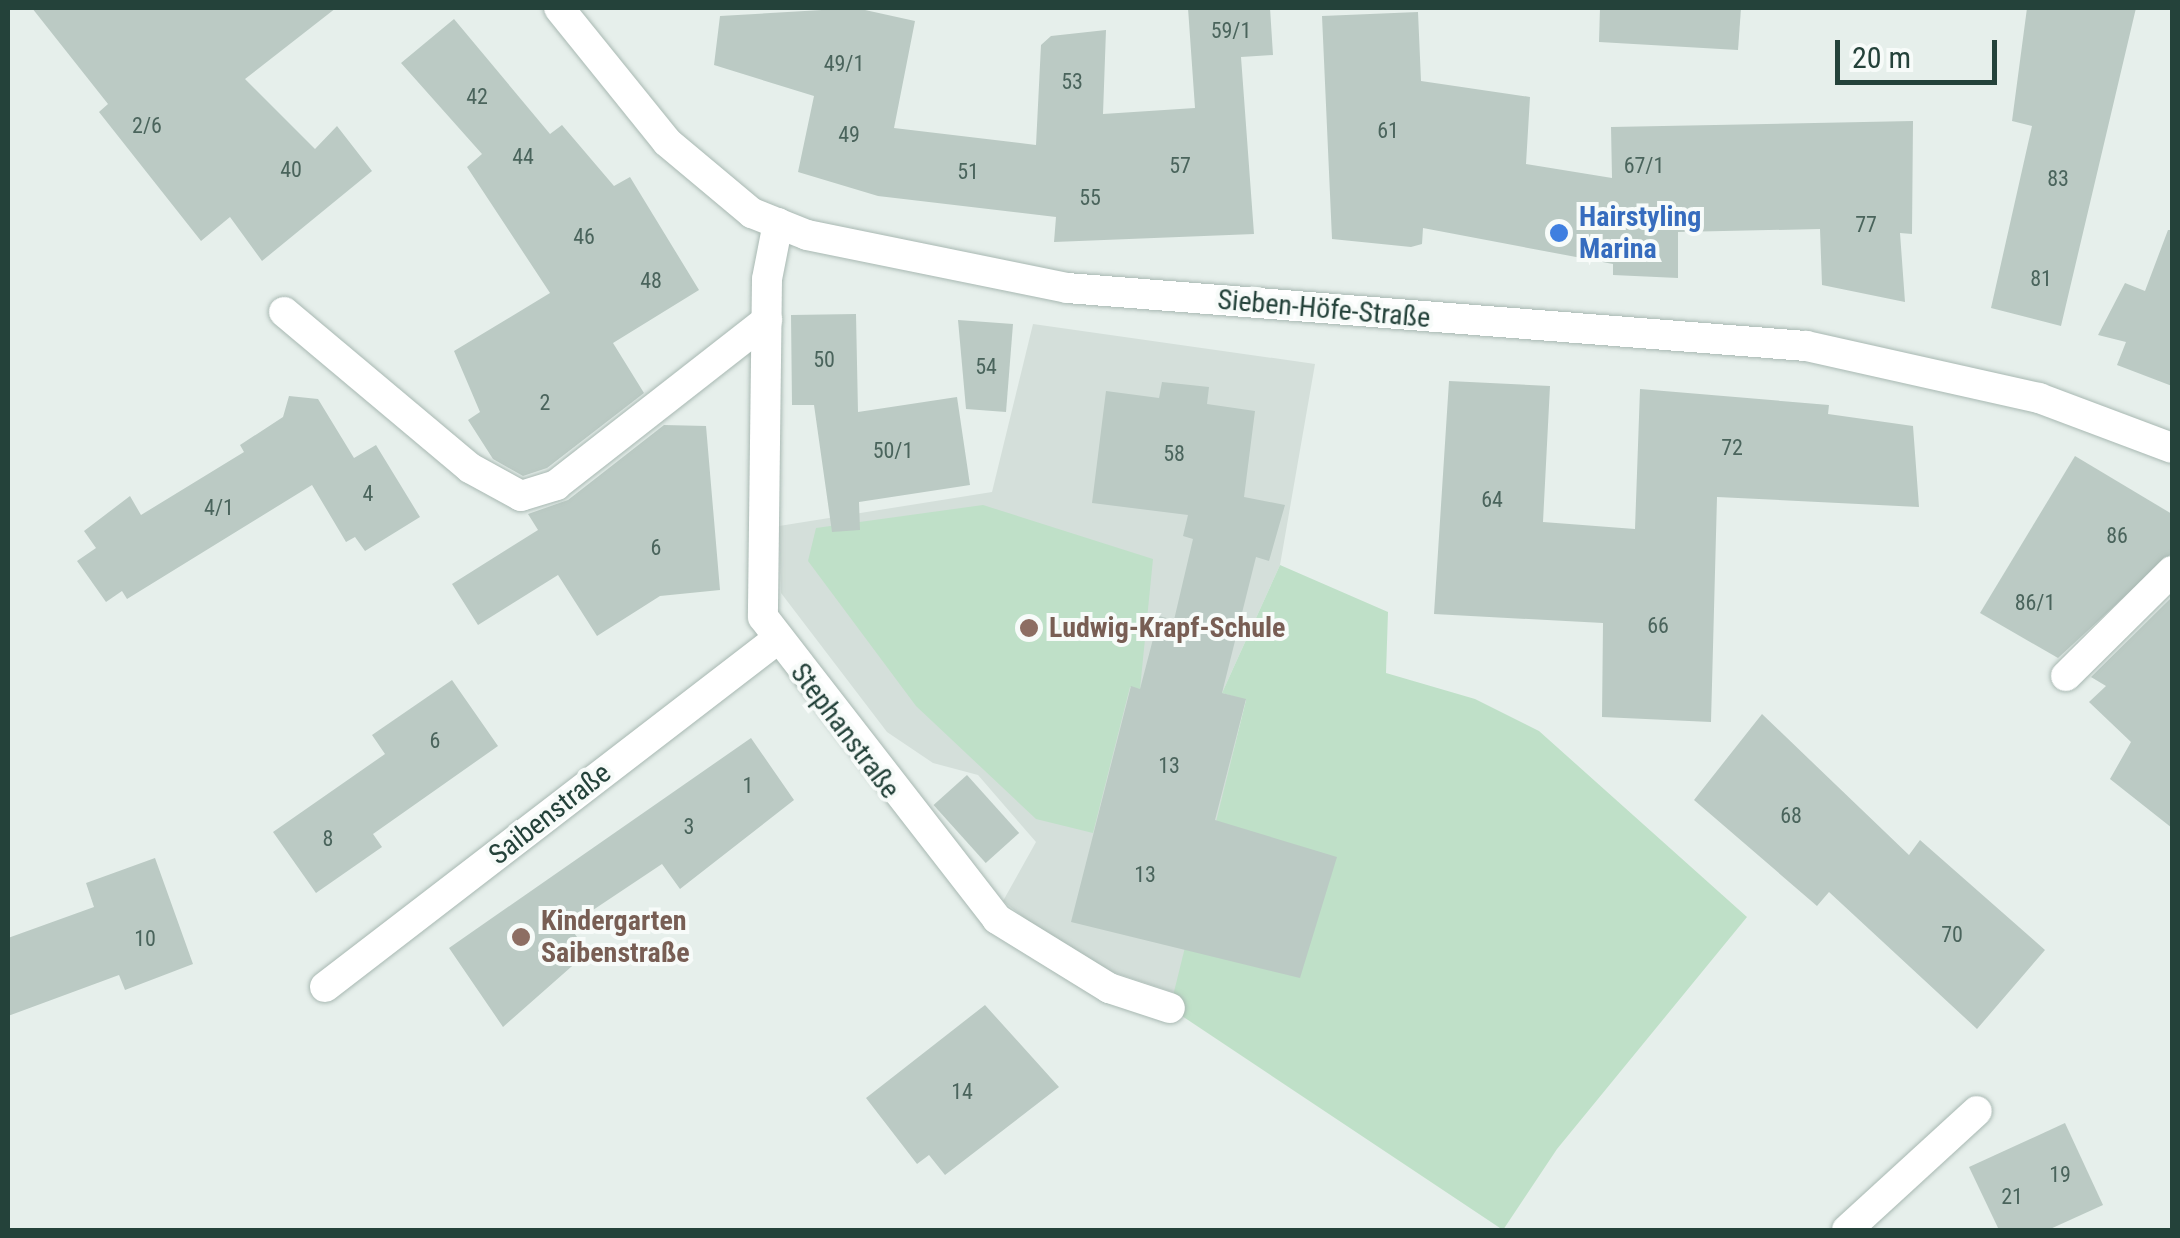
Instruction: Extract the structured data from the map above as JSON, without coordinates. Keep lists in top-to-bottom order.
{
  "streets": {
    "street": ["Sieben-Höfe-Straße", "Stephanstraße", "Saibenstraße"]
  },
  "crossings": [
    ["Sieben-Höfe-Straße", "Stephanstraße"],
    ["Stephanstraße", "Saibenstraße"]
  ],
  "places": ["Hairstyling Marina", "Ludwig-Krapf-Schule", "Kindergarten Saibenstraße"],
  "house_numbers": [
    "59/1",
    "49/1",
    "53",
    "42",
    "2/6",
    "61",
    "49",
    "44",
    "57",
    "67/1",
    "40",
    "51",
    "83",
    "55",
    "77",
    "46",
    "81",
    "48",
    "50",
    "54",
    "2",
    "72",
    "50/1",
    "58",
    "4",
    "64",
    "4/1",
    "86",
    "6",
    "86/1",
    "66",
    "6",
    "13",
    "1",
    "68",
    "3",
    "8",
    "13",
    "70",
    "10",
    "14",
    "19",
    "21"
  ],
  "scale_bar": "20 m"
}
